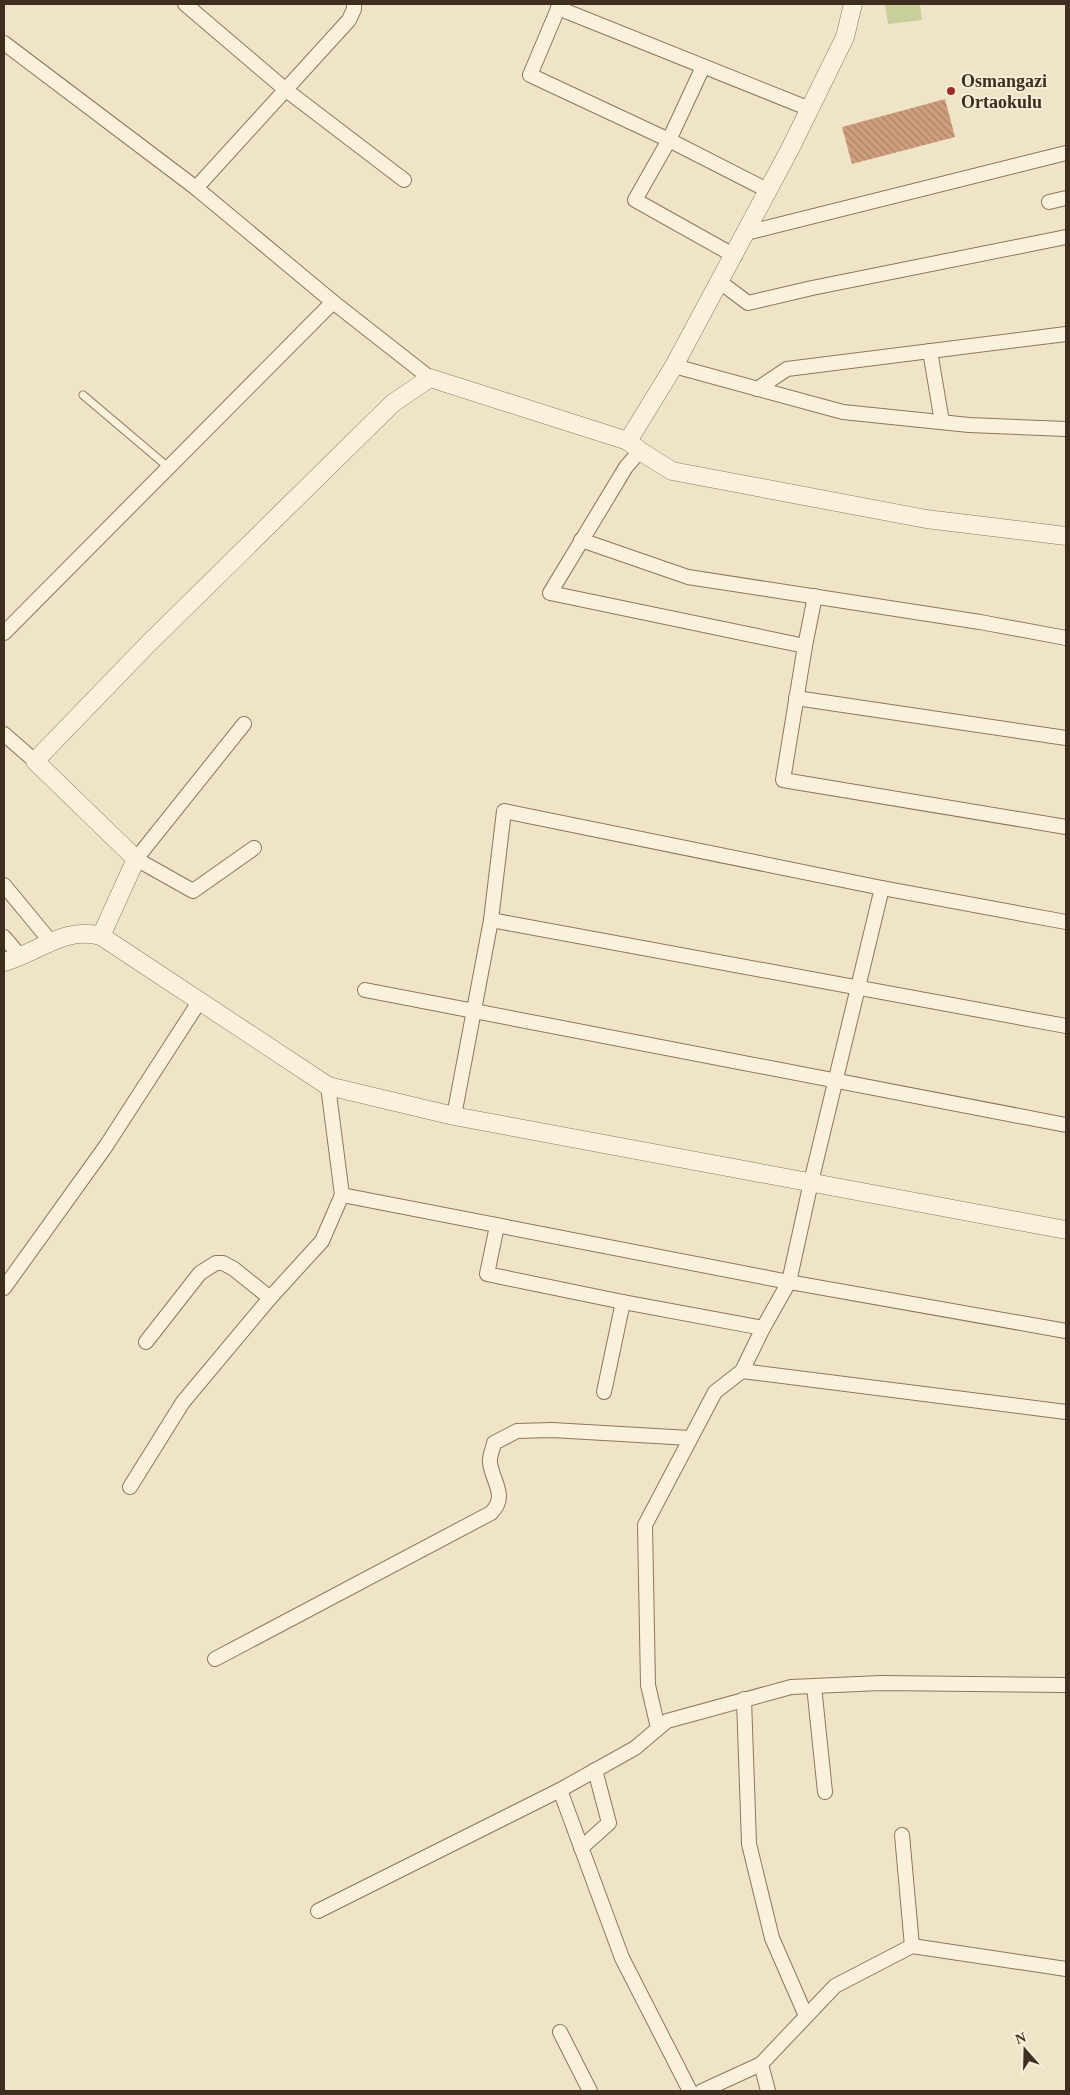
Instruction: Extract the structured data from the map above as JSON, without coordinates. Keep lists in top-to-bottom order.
{
  "places": ["Osmangazi Ortaokulu"],
  "north": "top"
}
